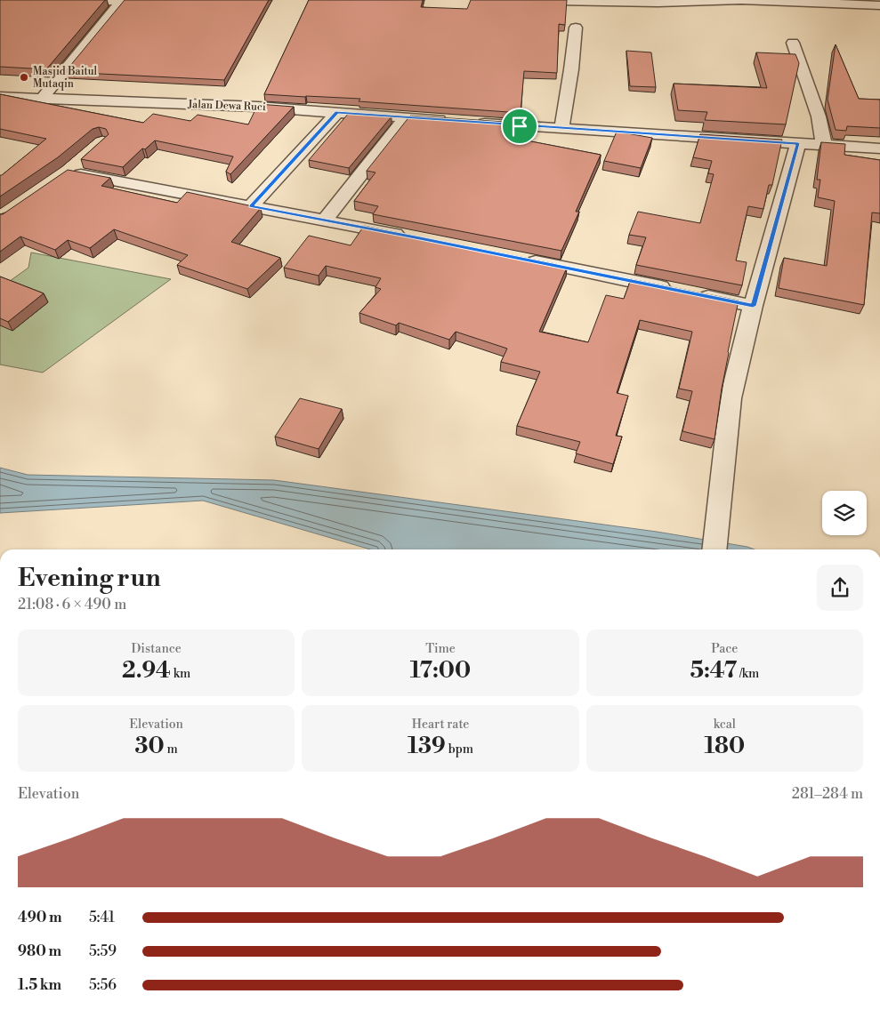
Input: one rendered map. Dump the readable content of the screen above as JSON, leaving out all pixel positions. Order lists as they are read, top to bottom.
{
  "streets": {
    "street": ["Jalan Dewa Ruci"]
  },
  "places": ["Masjid Baitul Mutaqin"],
  "page": {
    "heading": ["Evening run", "21:08 · 6 × 490 m"],
    "stats": [
      ["Distance", "2.94 km"],
      ["Time", "17:00"],
      ["Pace", "5:47 /km"],
      ["Elevation", "30 m"],
      ["Heart rate", "139 bpm"],
      ["kcal", "180"]
    ],
    "chart": ["Elevation", "281–284 m"],
    "list": [
      {
        "name": "490 m",
        "note": "5:41"
      },
      {
        "name": "980 m",
        "note": "5:59"
      },
      {
        "name": "1.5 km",
        "note": "5:56"
      }
    ]
  }
}
